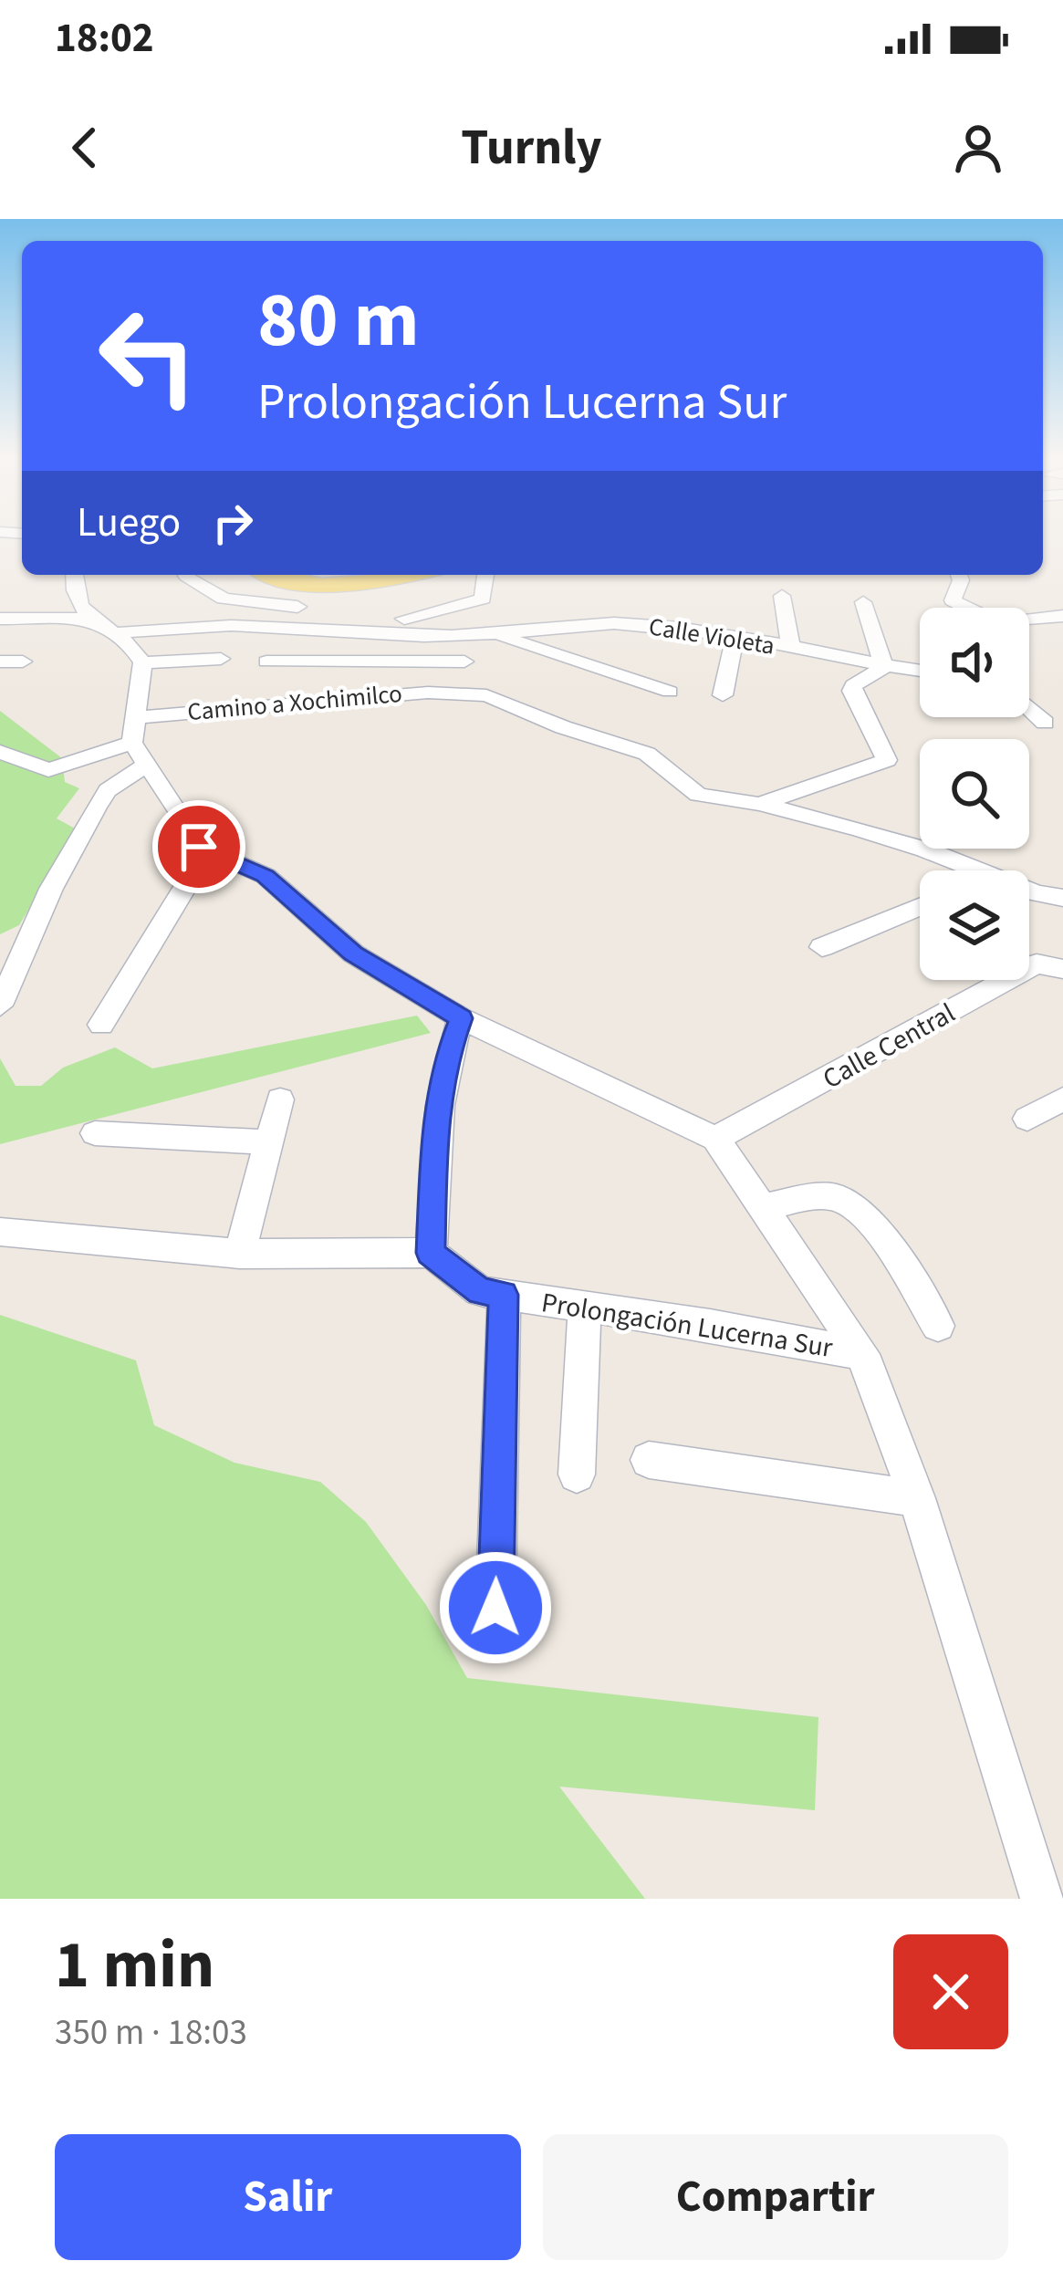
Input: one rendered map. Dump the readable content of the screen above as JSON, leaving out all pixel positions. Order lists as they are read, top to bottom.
{
  "streets": {
    "street": [
      "Calle Violeta",
      "Camino a Xochimilco",
      "Calle Central",
      "Prolongación Lucerna Sur"
    ]
  },
  "crossings": [
    ["Calle Central", "Prolongación Lucerna Sur"]
  ],
  "page": {
    "status": "18:02",
    "header": "Turnly",
    "turn": ["80 m", "Prolongación Lucerna Sur"],
    "then": "Luego",
    "heading": ["1 min", "350 m · 18:03"],
    "buttons": ["Salir", "Compartir"]
  }
}
